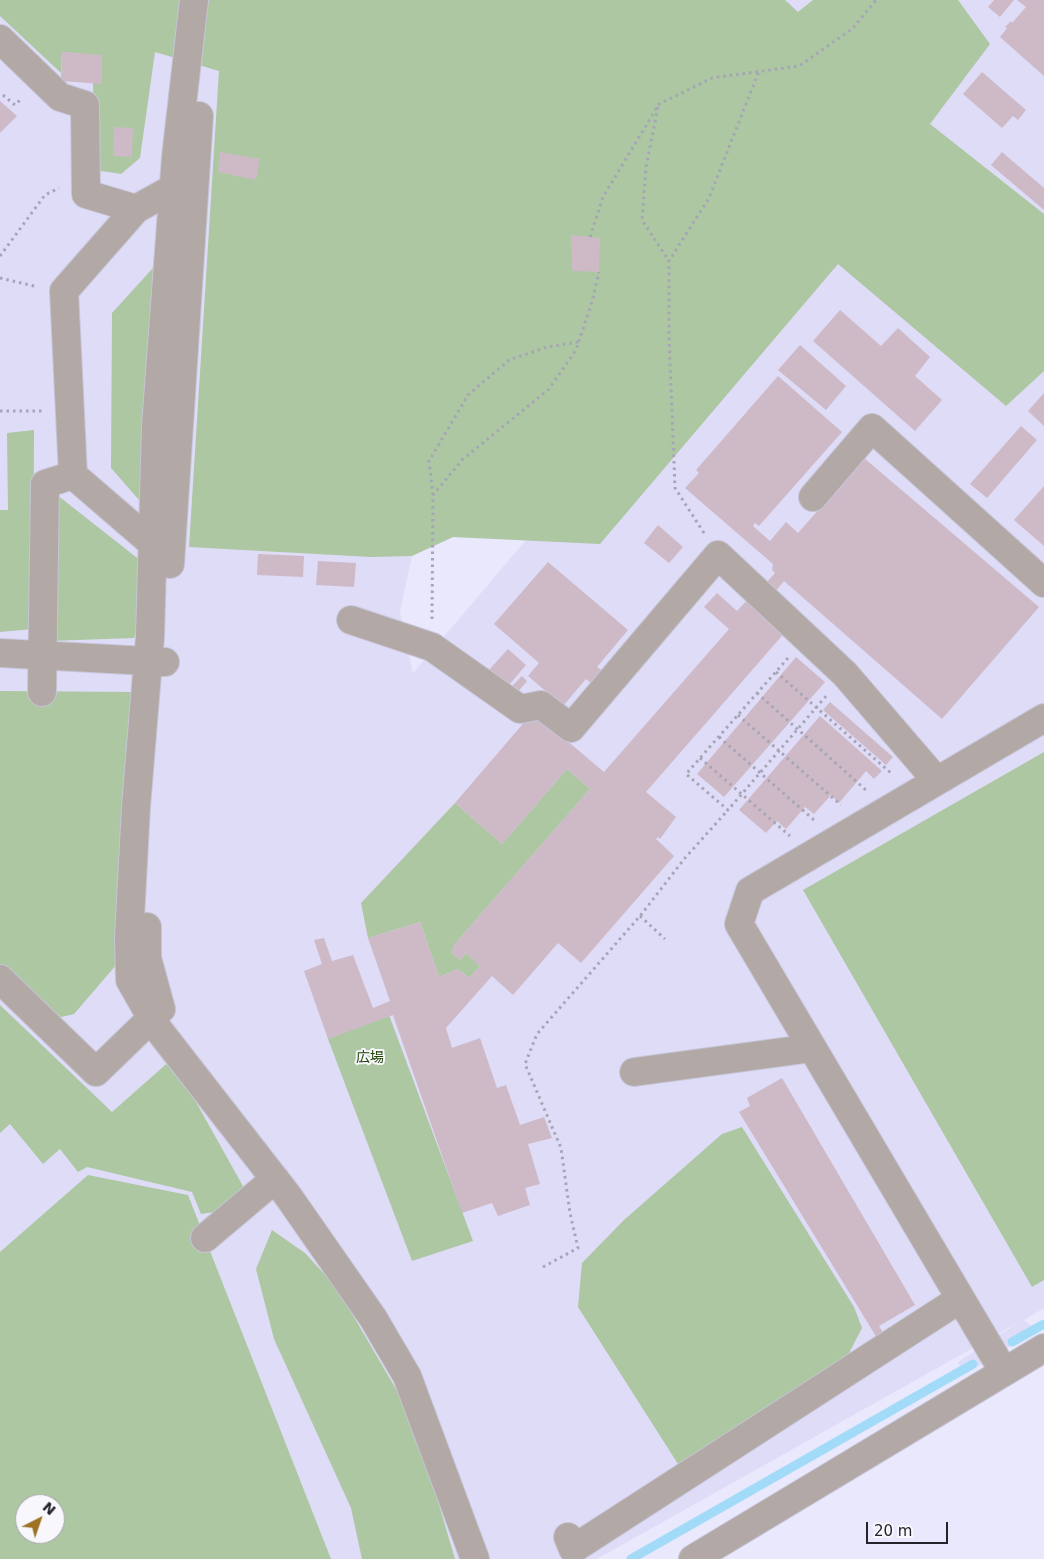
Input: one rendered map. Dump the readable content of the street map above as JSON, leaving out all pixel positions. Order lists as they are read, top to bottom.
{
  "parks": ["広場"],
  "scale_bar": "20 m",
  "north": "top right"
}
